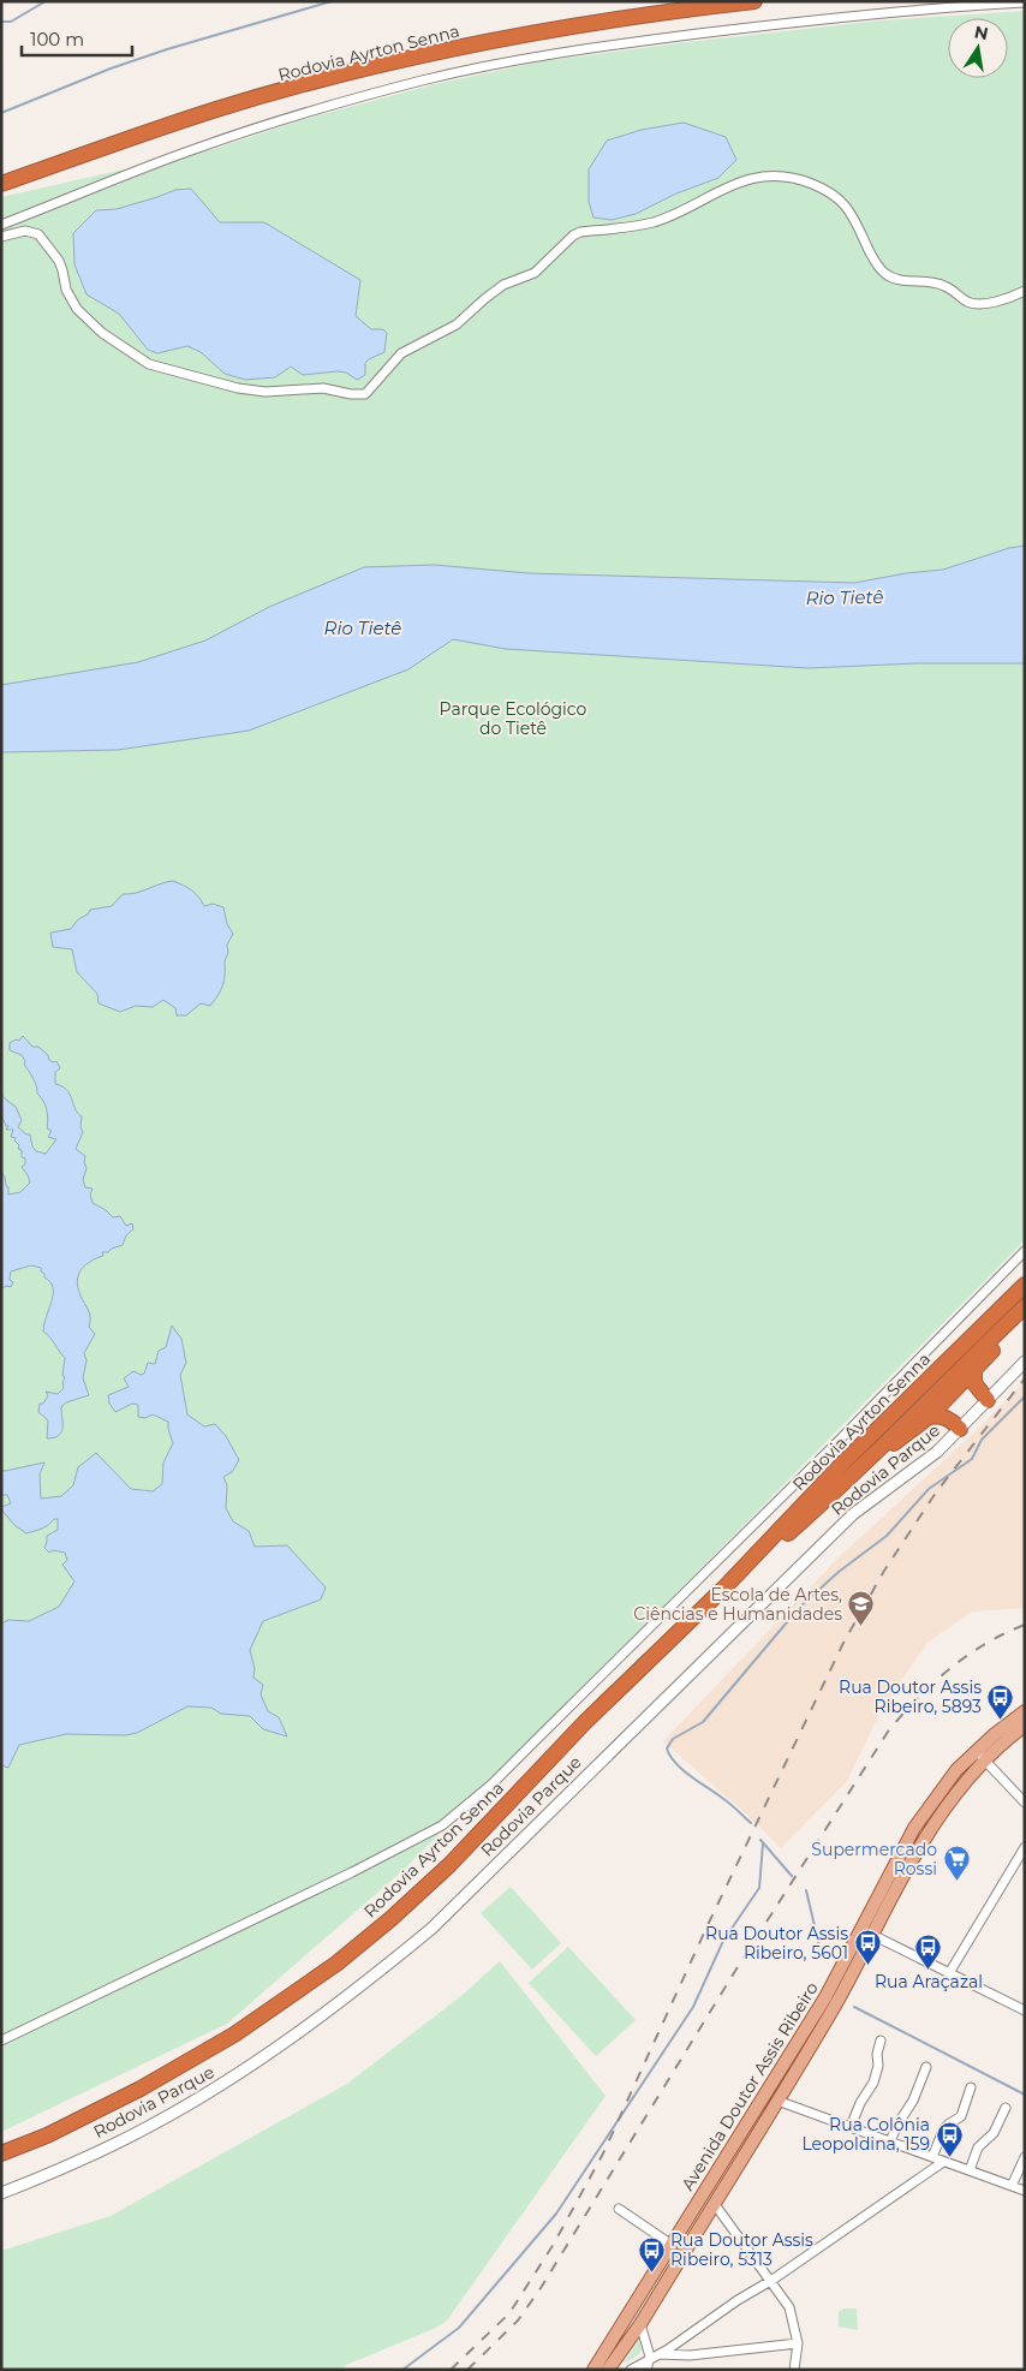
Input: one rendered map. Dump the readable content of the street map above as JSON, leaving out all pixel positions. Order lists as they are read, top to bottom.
{
  "streets": {
    "highway": ["Rodovia Ayrton Senna"],
    "main road": ["Avenida Doutor Assis Ribeiro"],
    "street": ["Rodovia Parque"]
  },
  "water": ["Rio Tietê"],
  "parks": ["Parque Ecológico do Tietê"],
  "places": {
    "school or university": ["Escola de Artes, Ciências e Humanidades"],
    "bus stop": [
      "Rua Doutor Assis Ribeiro, 5893",
      "Rua Doutor Assis Ribeiro, 5601",
      "Rua Araçazal",
      "Rua Colônia Leopoldina, 159",
      "Rua Doutor Assis Ribeiro, 5313"
    ],
    "supermarket": ["Supermercado Rossi"]
  },
  "scale_bar": "100 m",
  "north": "top"
}
